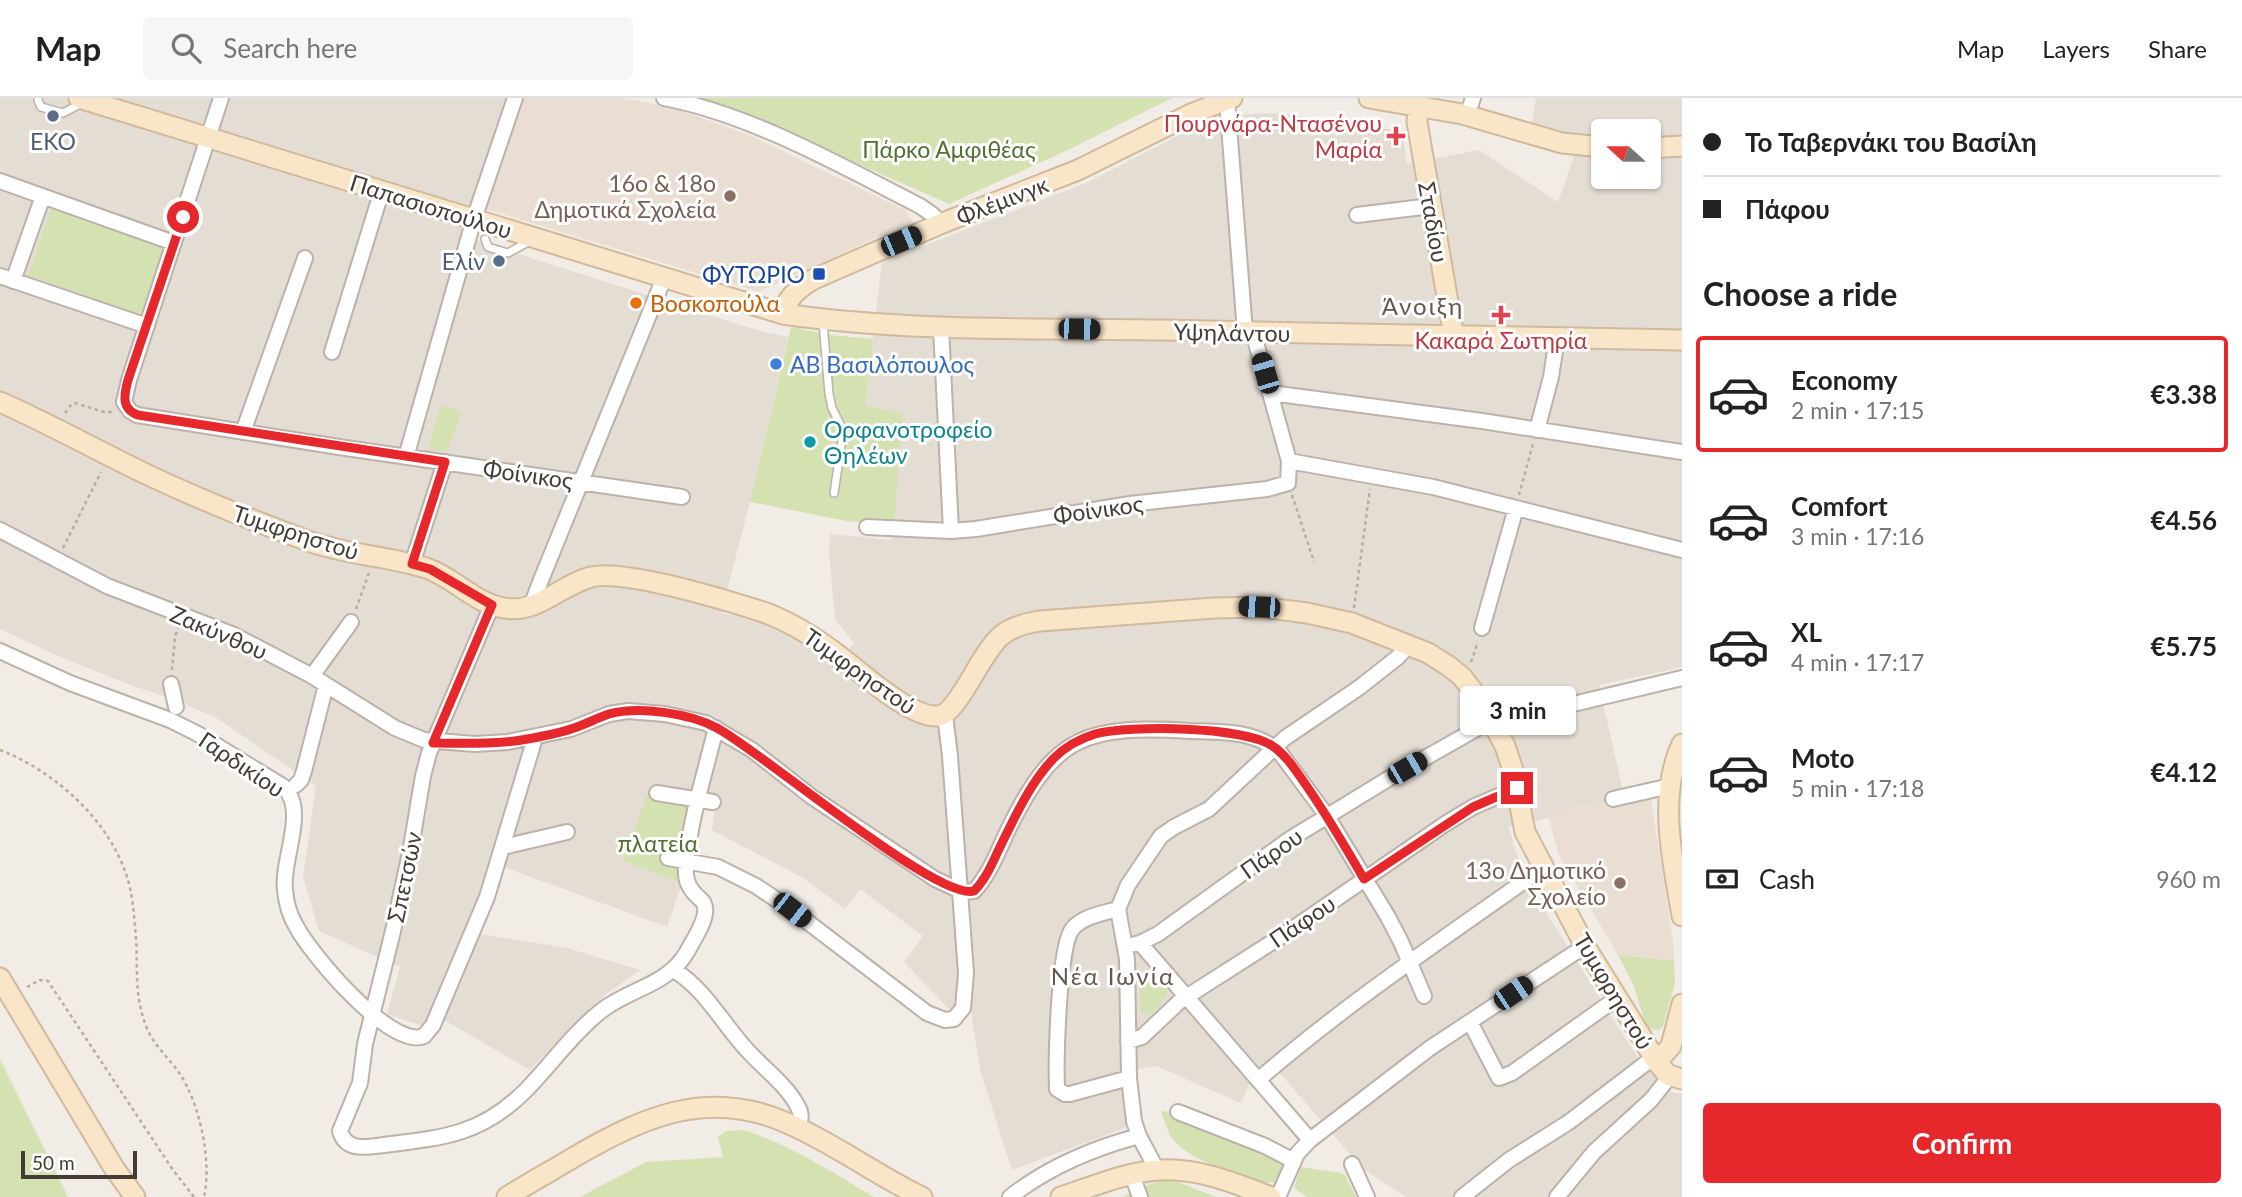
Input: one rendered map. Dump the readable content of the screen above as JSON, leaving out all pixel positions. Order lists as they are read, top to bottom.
{
  "streets": {
    "main road": [
      "Φλέμινγκ",
      "Παπασιοπούλου",
      "Σταδίου",
      "Υψηλάντου",
      "Τυμφρηστού"
    ],
    "street": [
      "Φοίνικος",
      "Ζακύνθου",
      "Γαρδικίου",
      "Πάρου",
      "Σπετσών",
      "Πάφου"
    ]
  },
  "crossings": [
    ["Φλέμινγκ", "Παπασιοπούλου"],
    ["Φλέμινγκ", "Υψηλάντου"],
    ["Παπασιοπούλου", "Υψηλάντου"],
    ["Σταδίου", "Υψηλάντου"],
    ["Τυμφρηστού", "Πάρου"],
    ["Τυμφρηστού", "Σπετσών"],
    ["Τυμφρηστού", "Πάφου"],
    ["Ζακύνθου", "Σπετσών"],
    ["Γαρδικίου", "Σπετσών"]
  ],
  "districts": ["Άνοιξη", "Νέα Ιωνία"],
  "parks": ["Πάρκο Αμφιθέας", "πλατεία"],
  "places": {
    "other": [
      "ΕΚΟ",
      "16ο & 18ο Δημοτικά Σχολεία",
      "Ελίν",
      "Βοσκοπούλα",
      "ΑΒ Βασιλόπουλος",
      "Ορφανοτροφείο Θηλέων",
      "13ο Δημοτικό Σχολείο"
    ],
    "health": ["Πουρνάρα-Ντασένου Μαρία", "Κακαρά Σωτηρία"],
    "transit": ["ΦΥΤΩΡΙΟ"]
  },
  "scale_bar": "50 m",
  "north": "left",
  "page": {
    "header": "Map",
    "search": "Search here",
    "nav": ["Map", "Layers", "Share"],
    "banner": ["Το Ταβερνάκι του Βασίλη", "Πάφου"],
    "heading": "Choose a ride",
    "list": [
      {
        "name": "Economy",
        "note": "2 min · 17:15",
        "value": "€3.38"
      },
      {
        "name": "Comfort",
        "note": "3 min · 17:16",
        "value": "€4.56"
      },
      {
        "name": "XL",
        "note": "4 min · 17:17",
        "value": "€5.75"
      },
      {
        "name": "Moto",
        "note": "5 min · 17:18",
        "value": "€4.12"
      }
    ],
    "bubble": "3 min",
    "pay": ["Cash", "960 m"],
    "buttons": "Confirm",
    "scale": "50 m"
  }
}
